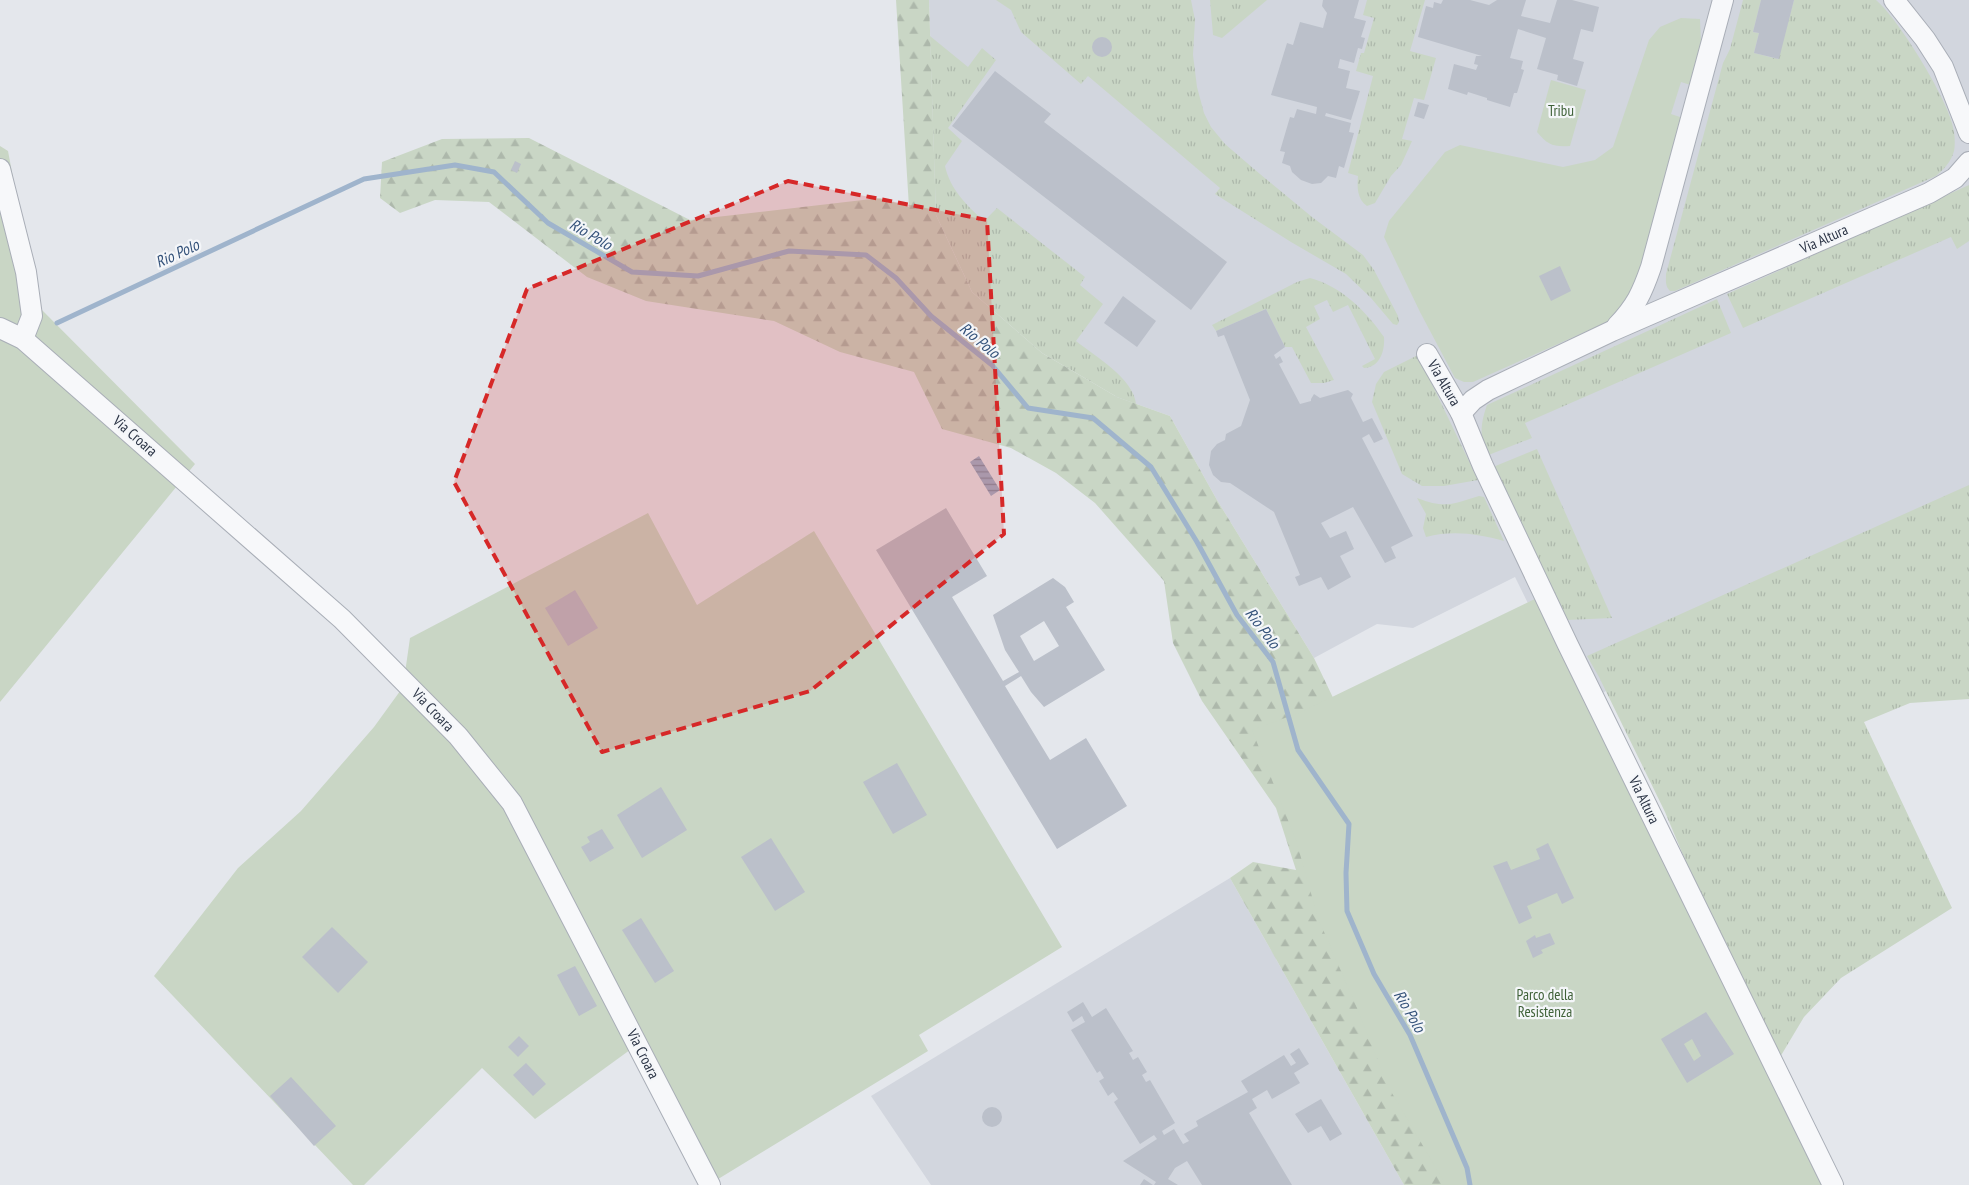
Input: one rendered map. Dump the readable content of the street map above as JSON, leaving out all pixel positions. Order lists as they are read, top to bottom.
{
  "streets": {
    "street": ["Via Altura", "Via Croara"]
  },
  "water": ["Rio Polo"],
  "parks": ["Tribu", "Parco della Resistenza"]
}
